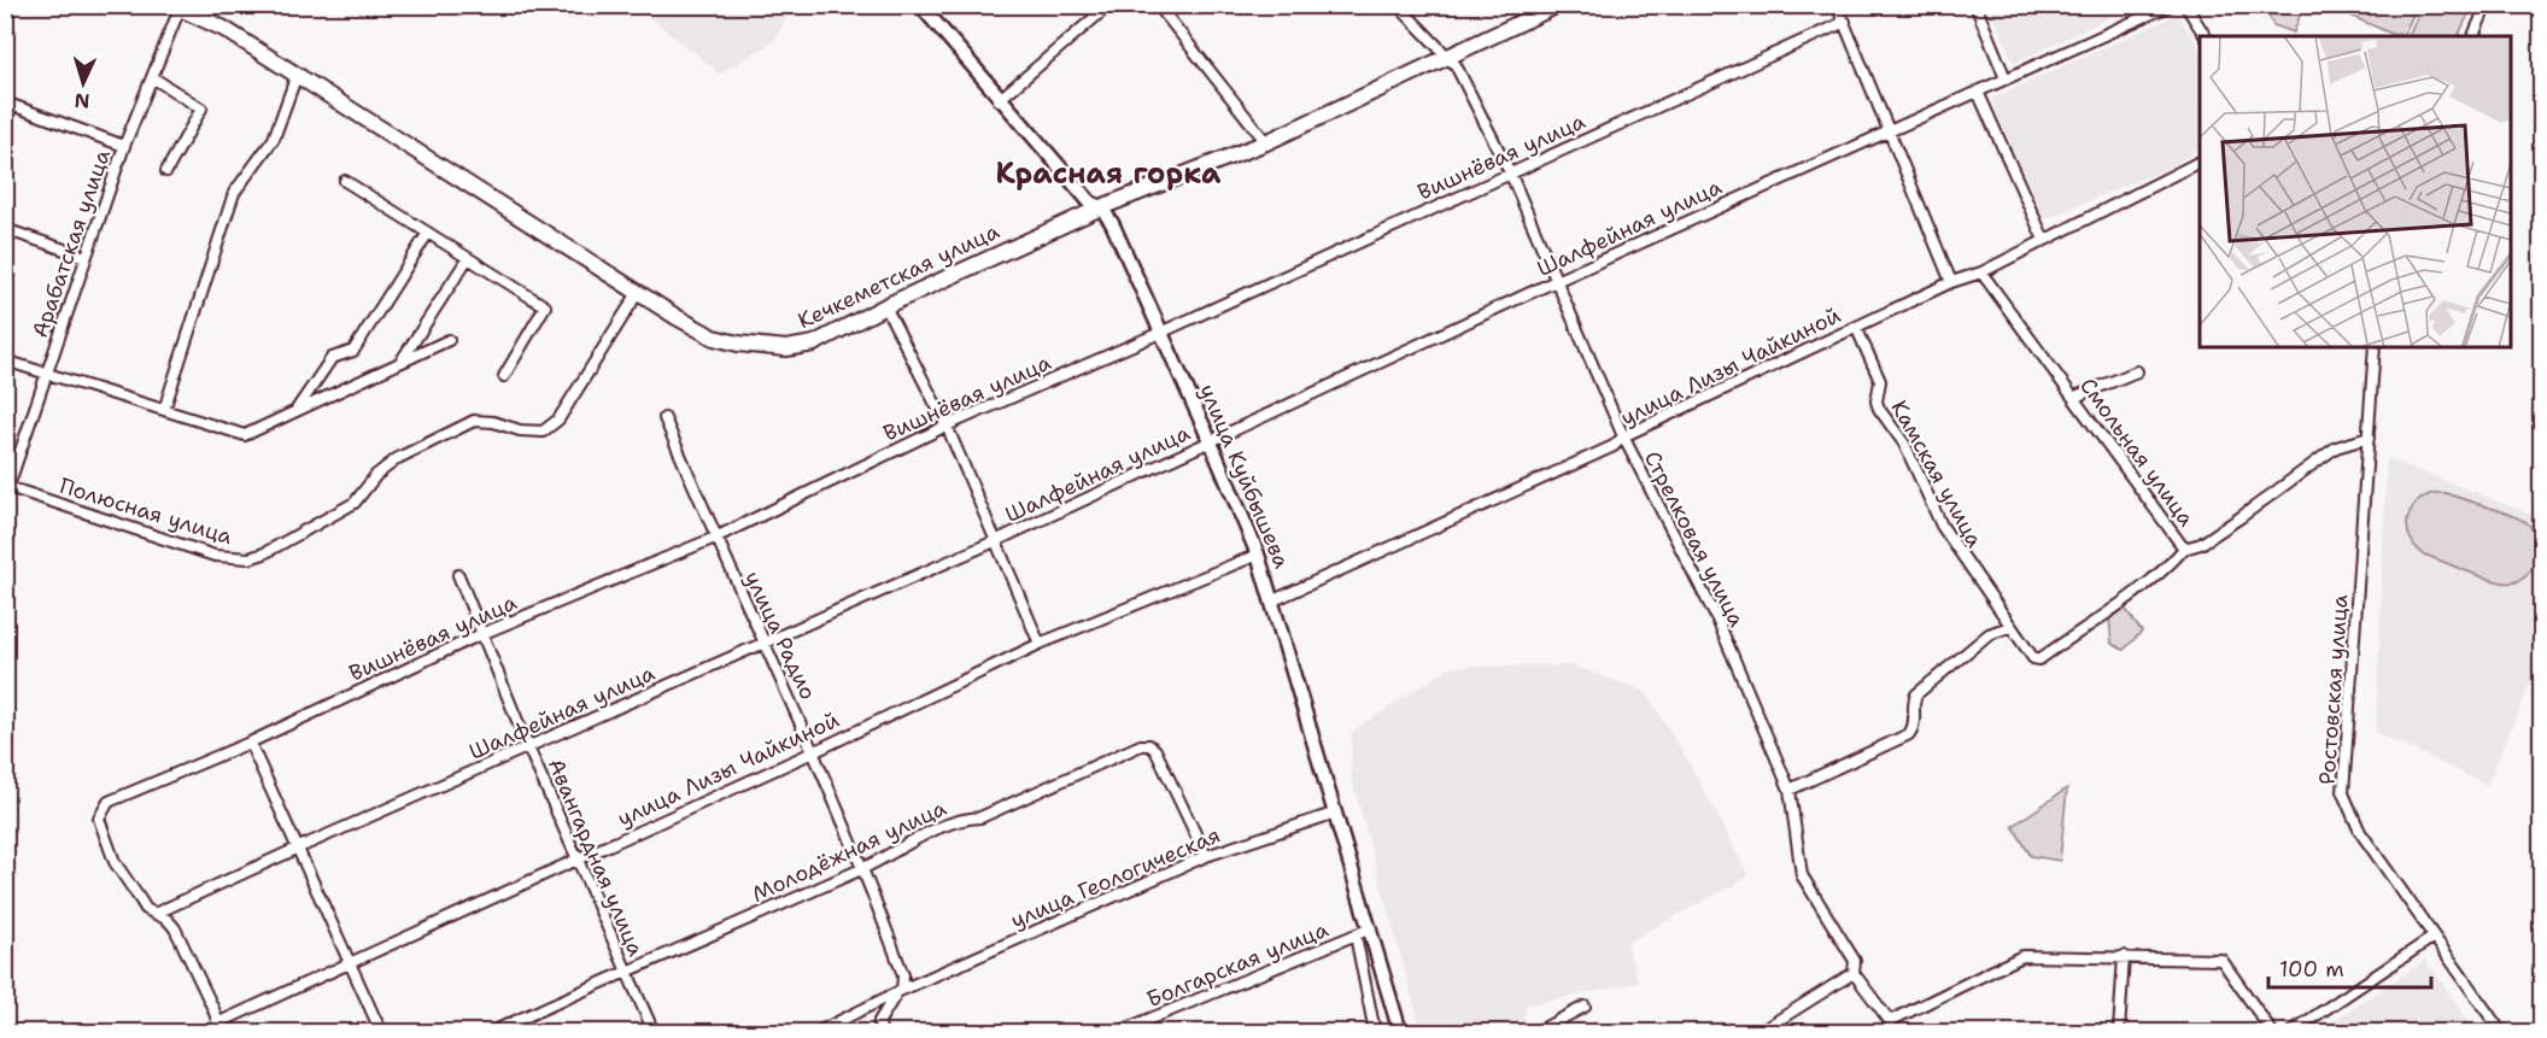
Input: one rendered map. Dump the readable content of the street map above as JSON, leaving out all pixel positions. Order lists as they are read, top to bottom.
{
  "streets": {
    "main road": ["Кечкеметская улица", "улица Куйбышева"],
    "street": [
      "Вишнёвая улица",
      "Шалфейная улица",
      "Арабатская улица",
      "улица Лизы Чайкиной",
      "Смольная улица",
      "Камская улица",
      "Полюсная улица",
      "Стрелковая улица",
      "улица Радио",
      "Ростовская улица",
      "Молодёжная улица",
      "Авангардная улица",
      "улица Геологическая",
      "Болгарская улица"
    ]
  },
  "crossings": [
    ["Вишнёвая улица", "Шалфейная улица"],
    ["Вишнёвая улица", "улица Куйбышева"],
    ["Вишнёвая улица", "Стрелковая улица"],
    ["Вишнёвая улица", "улица Радио"],
    ["Вишнёвая улица", "Авангардная улица"],
    ["Шалфейная улица", "улица Куйбышева"],
    ["Шалфейная улица", "Стрелковая улица"],
    ["Шалфейная улица", "улица Радио"],
    ["Шалфейная улица", "Авангардная улица"],
    ["Арабатская улица", "Кечкеметская улица"],
    ["Арабатская улица", "Полюсная улица"],
    ["Кечкеметская улица", "улица Куйбышева"],
    ["Кечкеметская улица", "Полюсная улица"],
    ["Кечкеметская улица", "Стрелковая улица"],
    ["улица Лизы Чайкиной", "Смольная улица"],
    ["улица Лизы Чайкиной", "Камская улица"],
    ["улица Лизы Чайкиной", "улица Куйбышева"],
    ["улица Лизы Чайкиной", "Стрелковая улица"],
    ["улица Лизы Чайкиной", "улица Радио"],
    ["улица Лизы Чайкиной", "Авангардная улица"],
    ["Смольная улица", "Камская улица"],
    ["Смольная улица", "Ростовская улица"],
    ["улица Куйбышева", "улица Геологическая"],
    ["улица Куйбышева", "Болгарская улица"],
    ["улица Радио", "Молодёжная улица"],
    ["улица Радио", "улица Геологическая"],
    ["Молодёжная улица", "Авангардная улица"],
    ["Молодёжная улица", "улица Геологическая"]
  ],
  "districts": ["Красная горка"],
  "scale_bar": "100 m",
  "north": "bottom"
}
